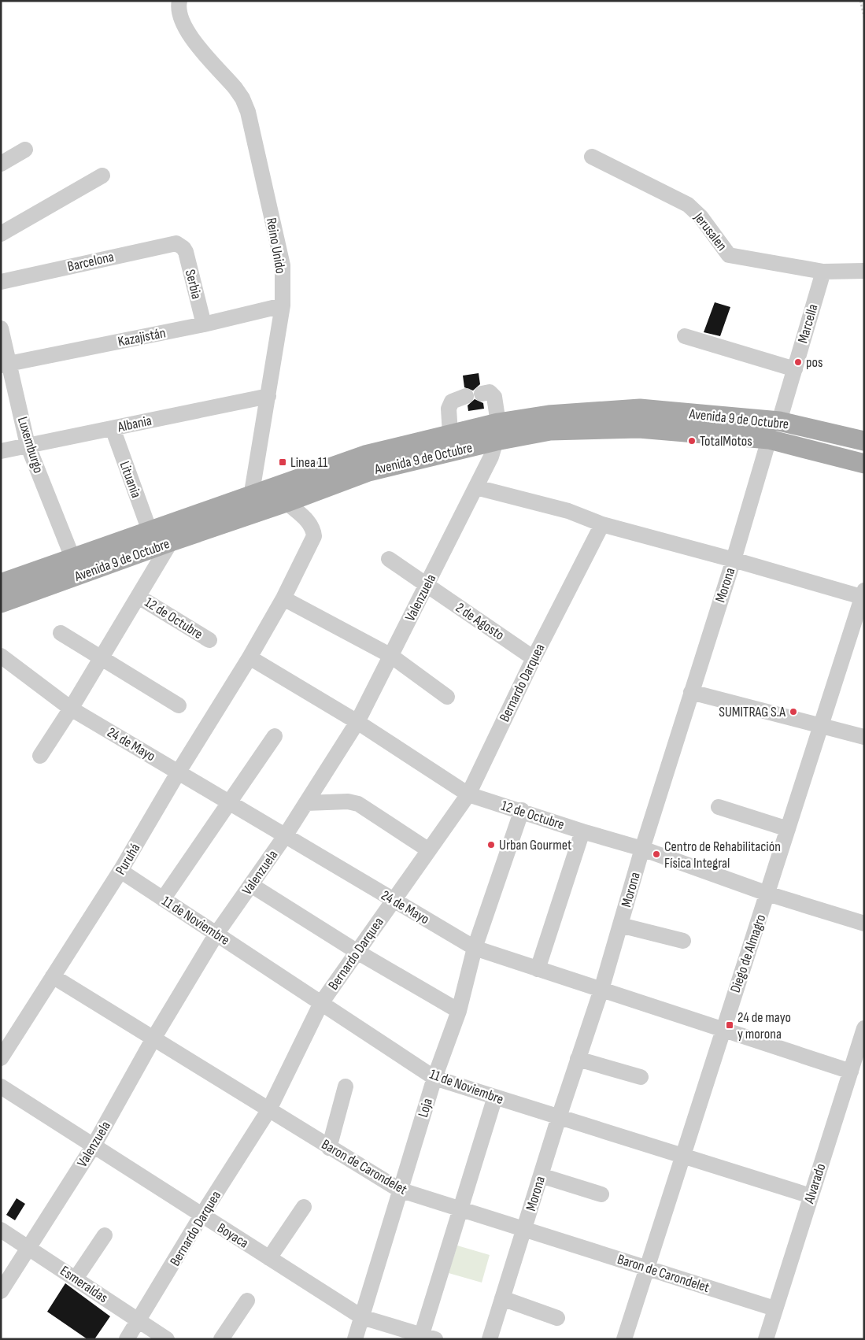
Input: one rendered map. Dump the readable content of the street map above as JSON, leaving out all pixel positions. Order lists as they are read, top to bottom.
{
  "streets": {
    "main road": ["Avenida 9 de Octubre"],
    "street": [
      "Jerusalen",
      "Reino Unido",
      "Barcelona",
      "Serbia",
      "Marcella",
      "Kazajistán",
      "Albania",
      "Luxemburgo",
      "Lituania",
      "Morona",
      "Valenzuela",
      "12 de Octubre",
      "2 de Agosto",
      "Bernardo Darquea",
      "24 de Mayo",
      "Puruhá",
      "11 de Noviembre",
      "Diego de Almagro",
      "Loja",
      "Baron de Carondelet",
      "Alvarado",
      "Boyaca",
      "Esmeraldas"
    ]
  },
  "crossings": [
    ["Jerusalen", "Marcella"],
    ["Reino Unido", "Kazajistán"],
    ["Reino Unido", "Avenida 9 de Octubre"],
    ["Reino Unido", "Albania"],
    ["Barcelona", "Serbia"],
    ["Serbia", "Kazajistán"],
    ["Marcella", "Avenida 9 de Octubre"],
    ["Kazajistán", "Luxemburgo"],
    ["Avenida 9 de Octubre", "Luxemburgo"],
    ["Avenida 9 de Octubre", "Lituania"],
    ["Avenida 9 de Octubre", "Morona"],
    ["Avenida 9 de Octubre", "Valenzuela"],
    ["Avenida 9 de Octubre", "Puruhá"],
    ["Albania", "Luxemburgo"],
    ["Albania", "Lituania"],
    ["Morona", "12 de Octubre"],
    ["Morona", "24 de Mayo"],
    ["Morona", "11 de Noviembre"],
    ["Morona", "Baron de Carondelet"],
    ["Valenzuela", "12 de Octubre"],
    ["Valenzuela", "2 de Agosto"],
    ["Valenzuela", "24 de Mayo"],
    ["Valenzuela", "11 de Noviembre"],
    ["Valenzuela", "Baron de Carondelet"],
    ["Valenzuela", "Boyaca"],
    ["Valenzuela", "Esmeraldas"],
    ["12 de Octubre", "Bernardo Darquea"],
    ["12 de Octubre", "Puruhá"],
    ["12 de Octubre", "Diego de Almagro"],
    ["12 de Octubre", "Loja"],
    ["2 de Agosto", "Bernardo Darquea"],
    ["Bernardo Darquea", "24 de Mayo"],
    ["Bernardo Darquea", "11 de Noviembre"],
    ["Bernardo Darquea", "Baron de Carondelet"],
    ["Bernardo Darquea", "Boyaca"],
    ["Bernardo Darquea", "Esmeraldas"],
    ["24 de Mayo", "Puruhá"],
    ["24 de Mayo", "Diego de Almagro"],
    ["24 de Mayo", "Loja"],
    ["24 de Mayo", "Alvarado"],
    ["Puruhá", "11 de Noviembre"],
    ["Puruhá", "Baron de Carondelet"],
    ["11 de Noviembre", "Diego de Almagro"],
    ["11 de Noviembre", "Loja"],
    ["11 de Noviembre", "Alvarado"],
    ["Diego de Almagro", "Baron de Carondelet"],
    ["Loja", "Baron de Carondelet"],
    ["Loja", "Boyaca"],
    ["Baron de Carondelet", "Alvarado"]
  ],
  "places": {
    "other": [
      "pos",
      "TotalMotos",
      "SUMITRAG S.A",
      "Urban Gourmet",
      "Centro de Rehabilitación Física Integral"
    ],
    "transit": ["Linea 11", "24 de mayo y morona"]
  }
}
